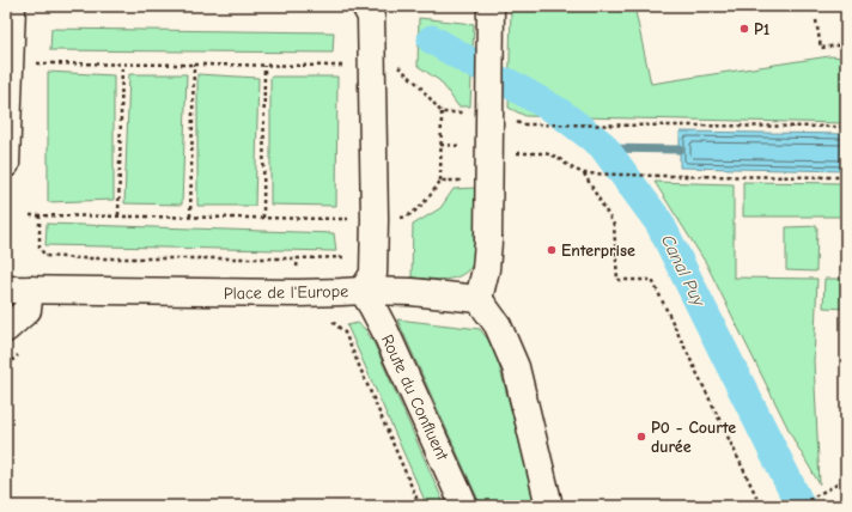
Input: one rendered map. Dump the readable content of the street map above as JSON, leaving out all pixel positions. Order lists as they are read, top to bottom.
{
  "streets": {
    "street": ["Place de l'Europe", "Route du Confluent"]
  },
  "crossings": [
    ["Place de l'Europe", "Route du Confluent"]
  ],
  "water": ["Canal Puy"],
  "places": ["P1", "Enterprise", "P0 - Courte durée"]
}
